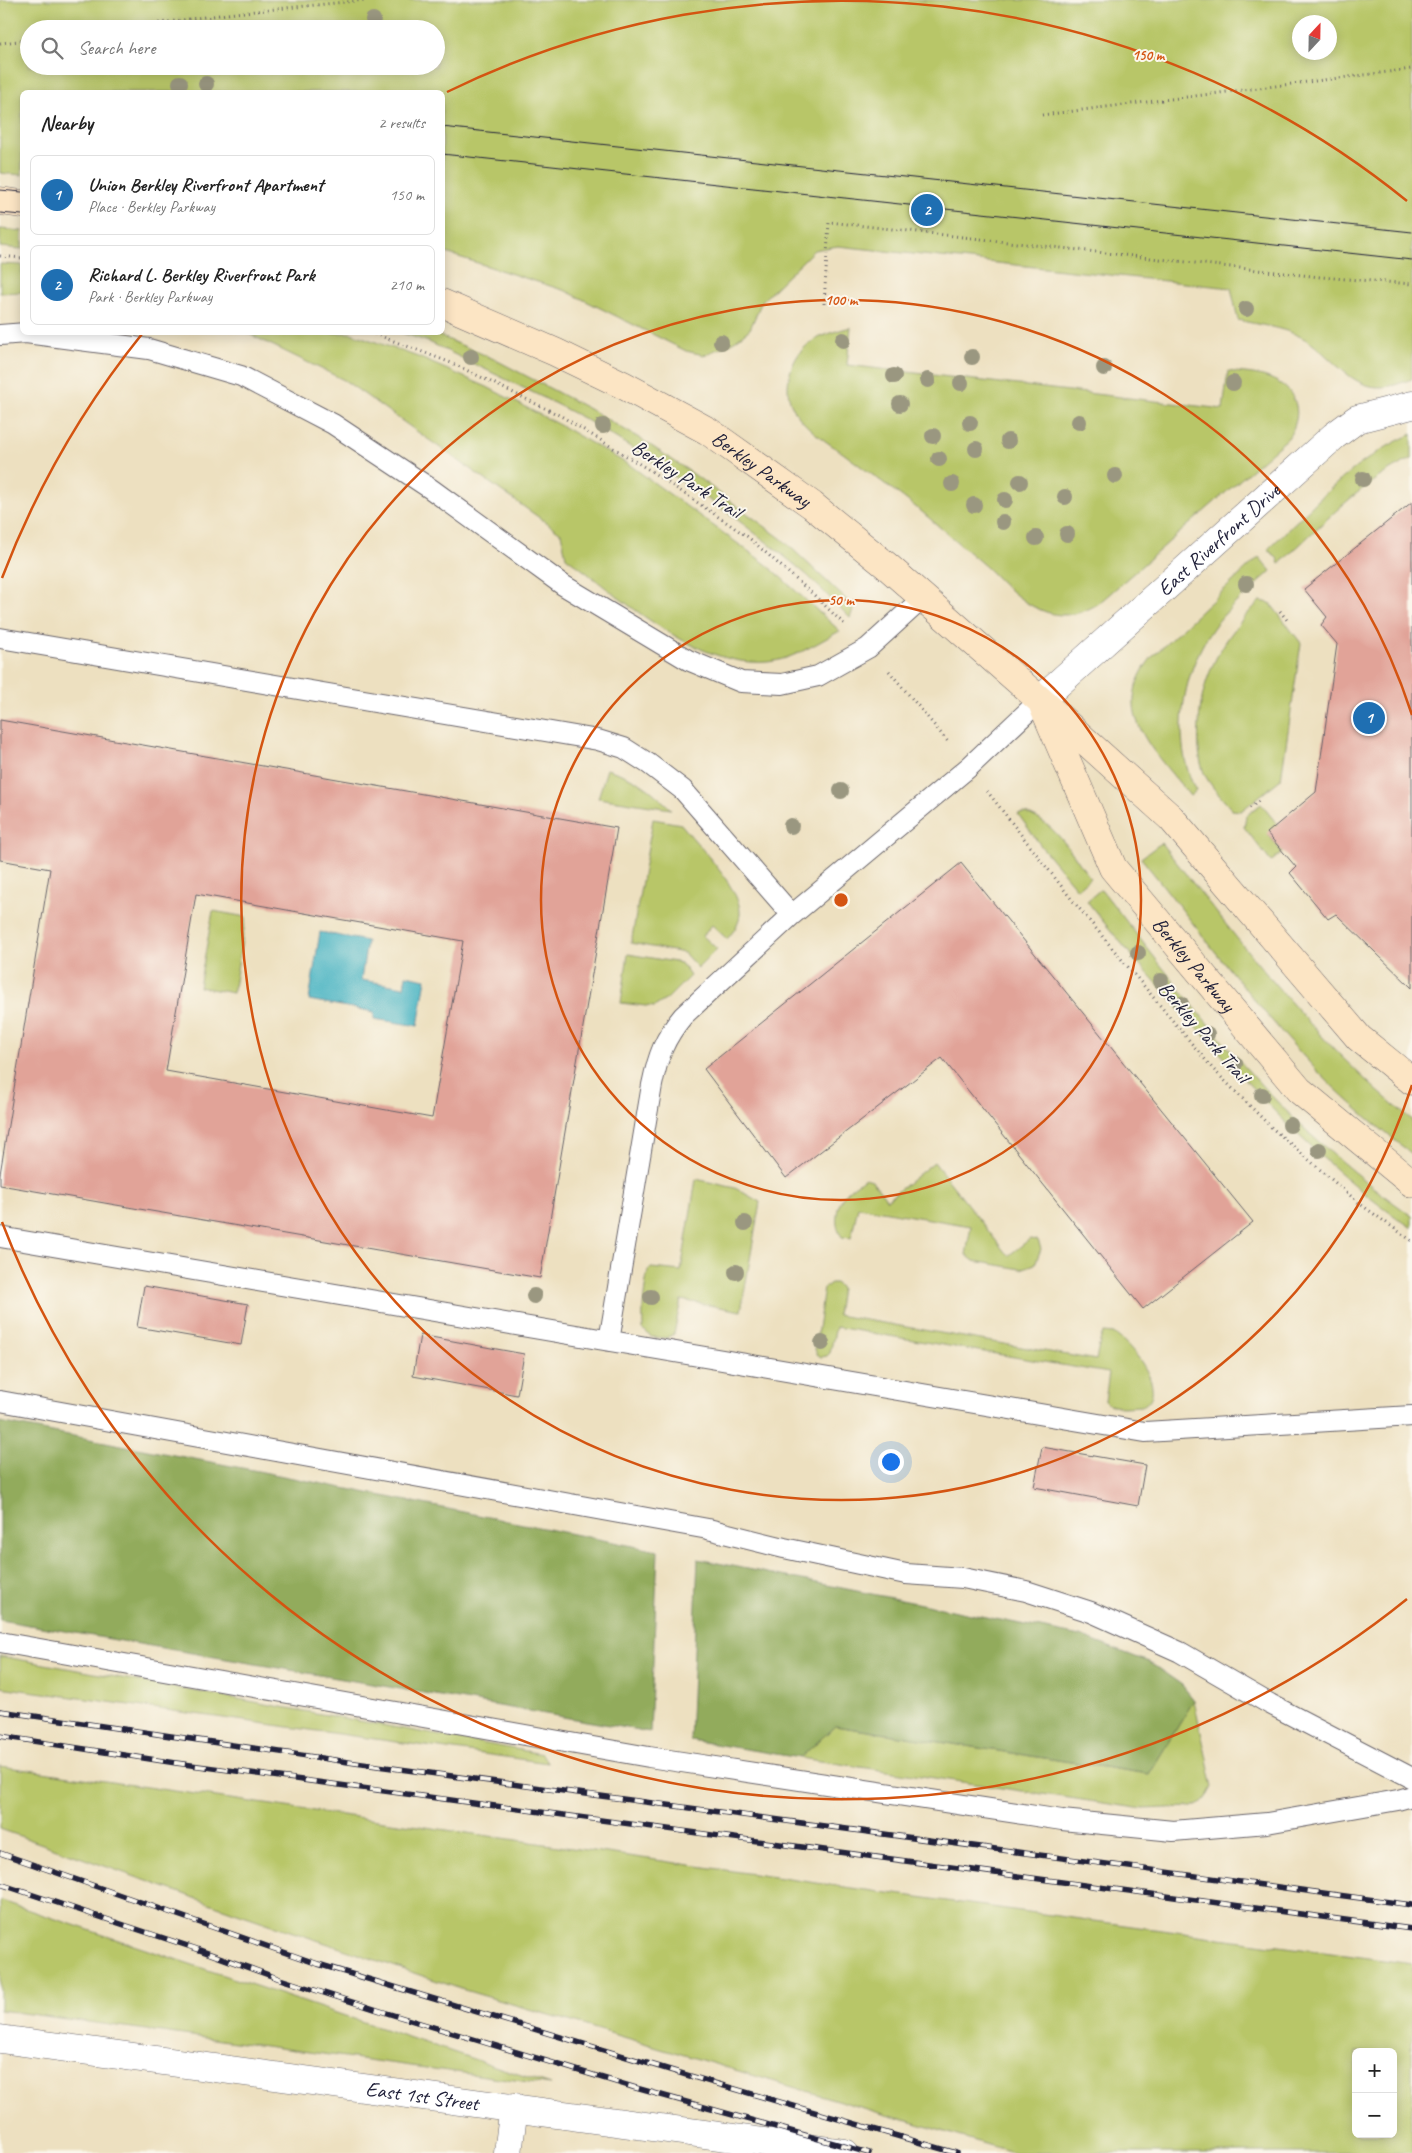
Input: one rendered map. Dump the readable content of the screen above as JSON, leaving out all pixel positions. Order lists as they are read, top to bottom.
{
  "streets": {
    "main road": ["Berkley Parkway"],
    "street": ["East Riverfront Drive", "East 1st Street"],
    "path": ["Berkley Park Trail"]
  },
  "crossings": [
    ["Berkley Parkway", "East Riverfront Drive"]
  ],
  "north": "top",
  "page": {
    "search": "Search here",
    "heading": ["Nearby", "2 results"],
    "list": [
      {
        "mark": "1",
        "name": "Union Berkley Riverfront Apartment",
        "note": "Place · Berkley Parkway",
        "value": "150 m"
      },
      {
        "mark": "2",
        "name": "Richard L. Berkley Riverfront Park",
        "note": "Park · Berkley Parkway",
        "value": "210 m"
      }
    ],
    "pins": ["2", "1"],
    "map_buttons": ["+", "−"]
  },
  "rings": ["150 m", "100 m", "50 m"]
}
